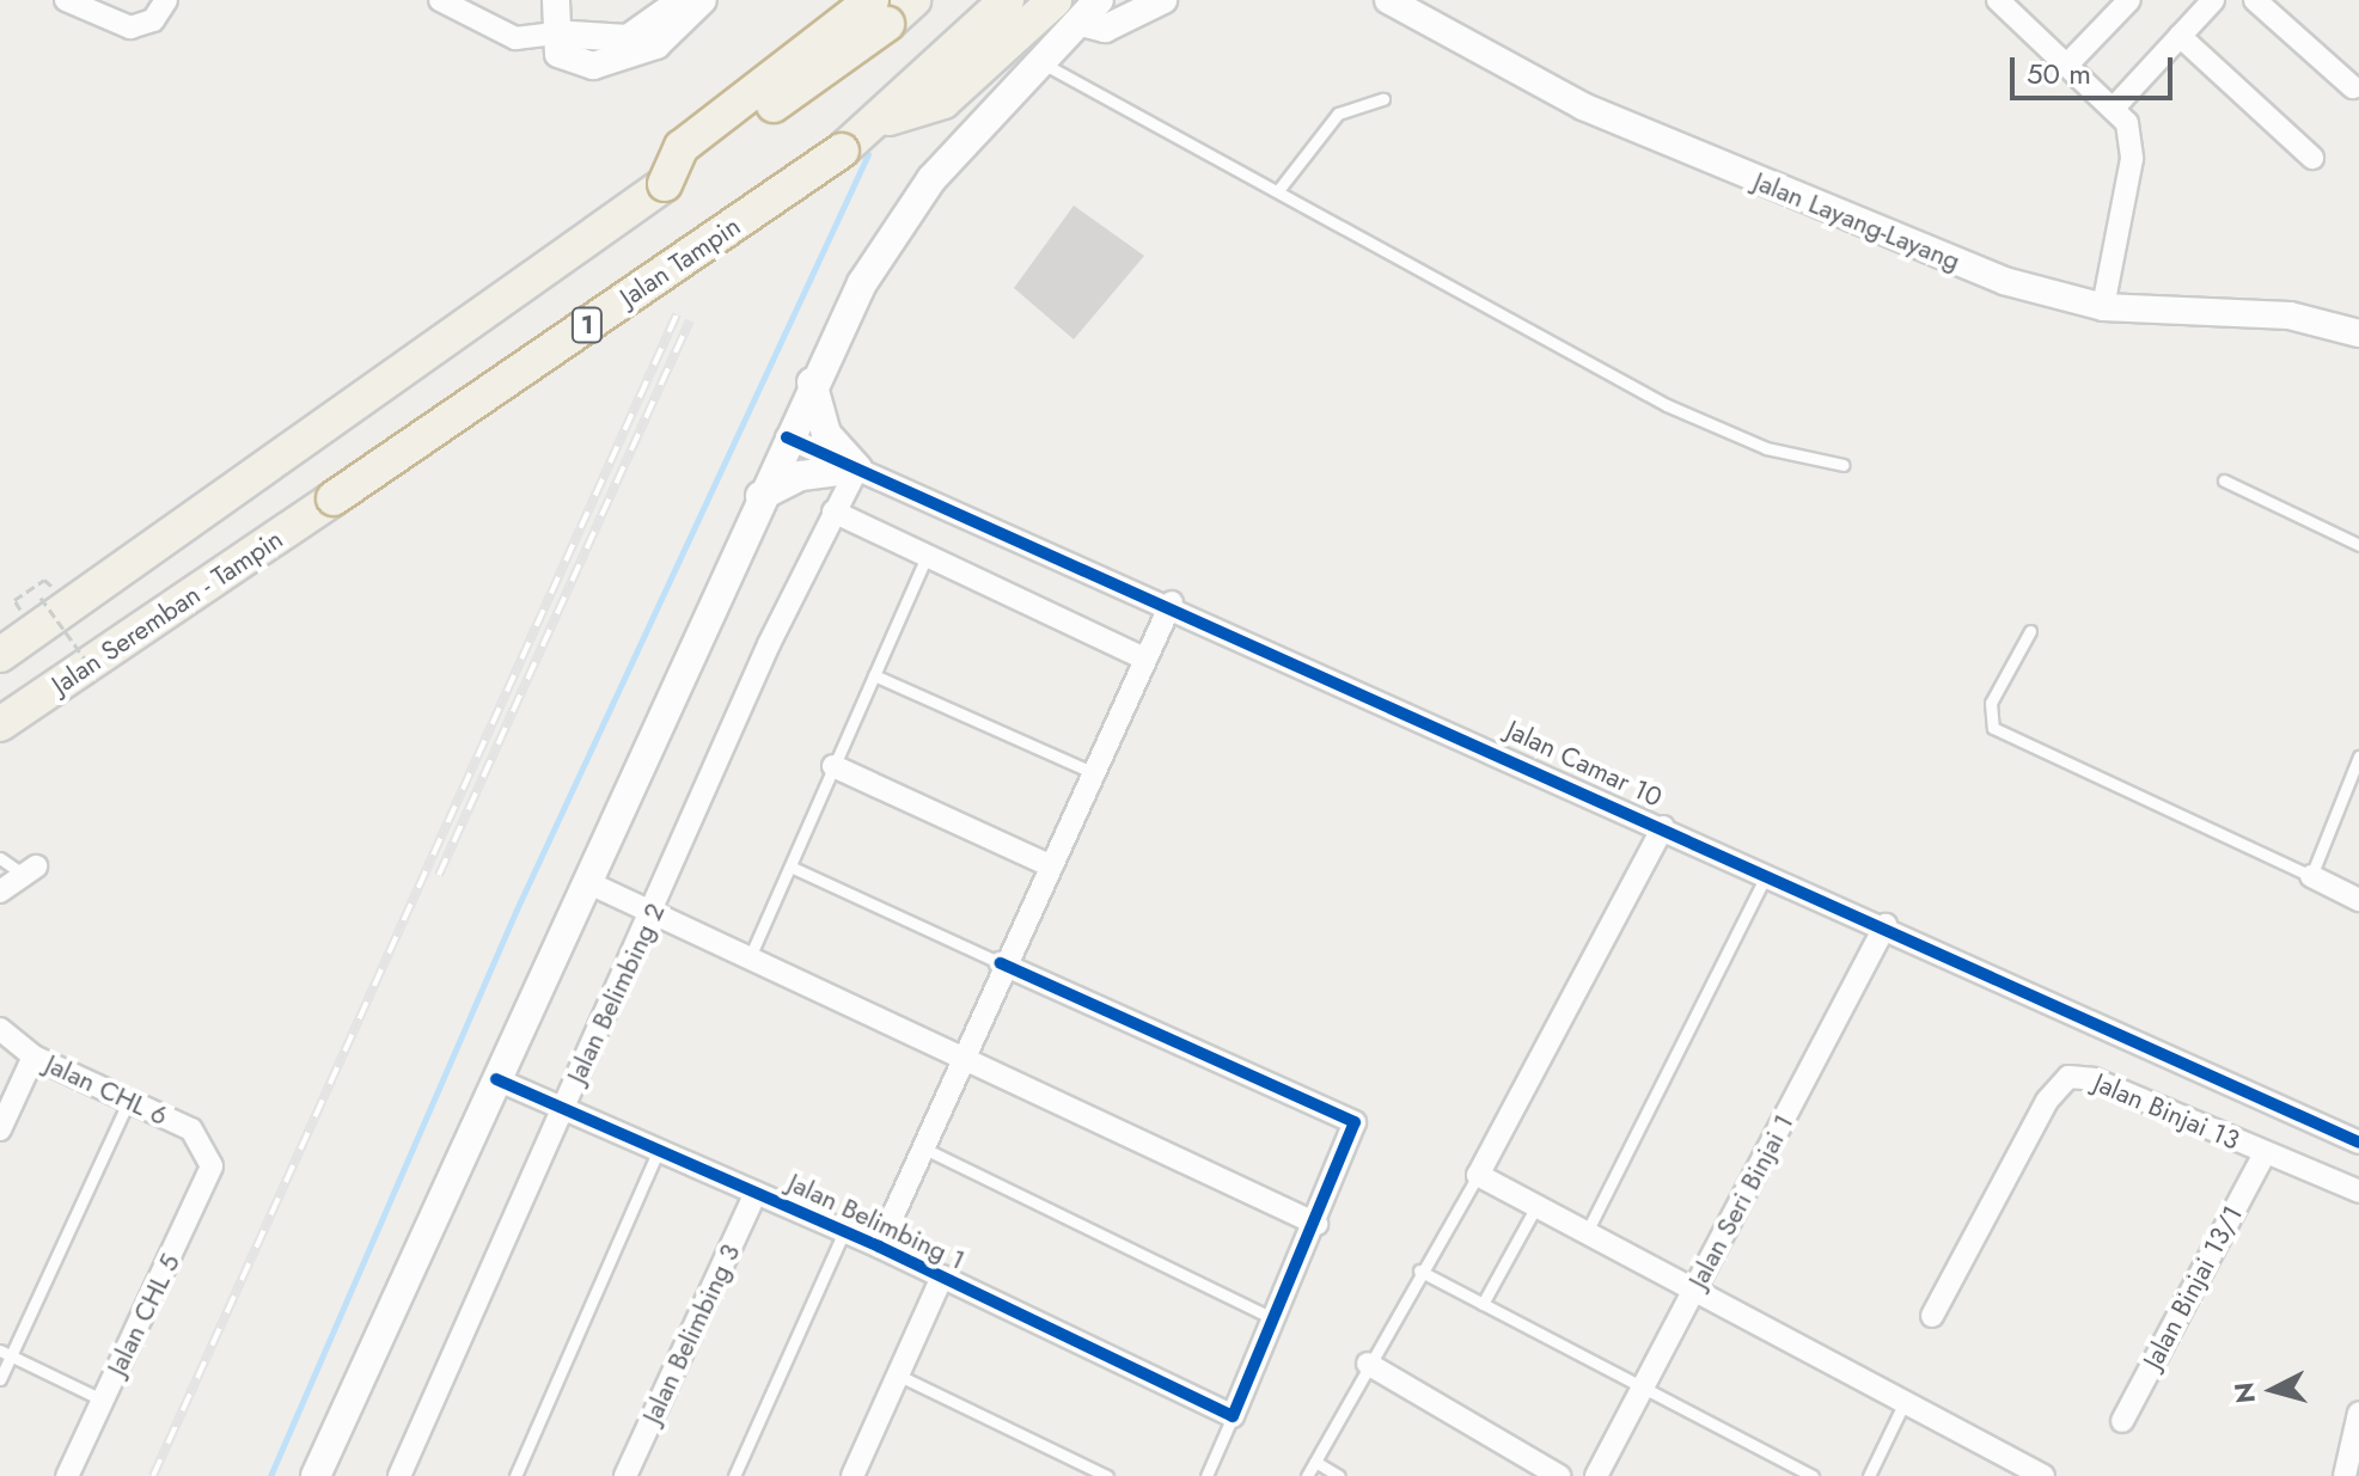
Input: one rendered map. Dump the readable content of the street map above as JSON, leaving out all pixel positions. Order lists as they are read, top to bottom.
{
  "streets": {
    "highway": ["Jalan Tampin", "1", "Jalan Seremban - Tampin"],
    "street": [
      "Jalan Layang-Layang",
      "Jalan Camar 10",
      "Jalan Belimbing 2",
      "Jalan CHL 6",
      "Jalan Binjai 13",
      "Jalan Seri Binjai 1",
      "Jalan Belimbing 1",
      "Jalan Binjai 13/1",
      "Jalan CHL 5",
      "Jalan Belimbing 3"
    ]
  },
  "crossings": [
    ["Jalan Tampin", "Jalan Seremban - Tampin"],
    ["Jalan Camar 10", "Jalan Belimbing 2"],
    ["Jalan Camar 10", "Jalan Seri Binjai 1"],
    ["Jalan Belimbing 2", "Jalan Belimbing 1"],
    ["Jalan CHL 6", "Jalan CHL 5"],
    ["Jalan Binjai 13", "Jalan Binjai 13/1"],
    ["Jalan Belimbing 1", "Jalan Belimbing 3"]
  ],
  "scale_bar": "50 m",
  "north": "left"
}
